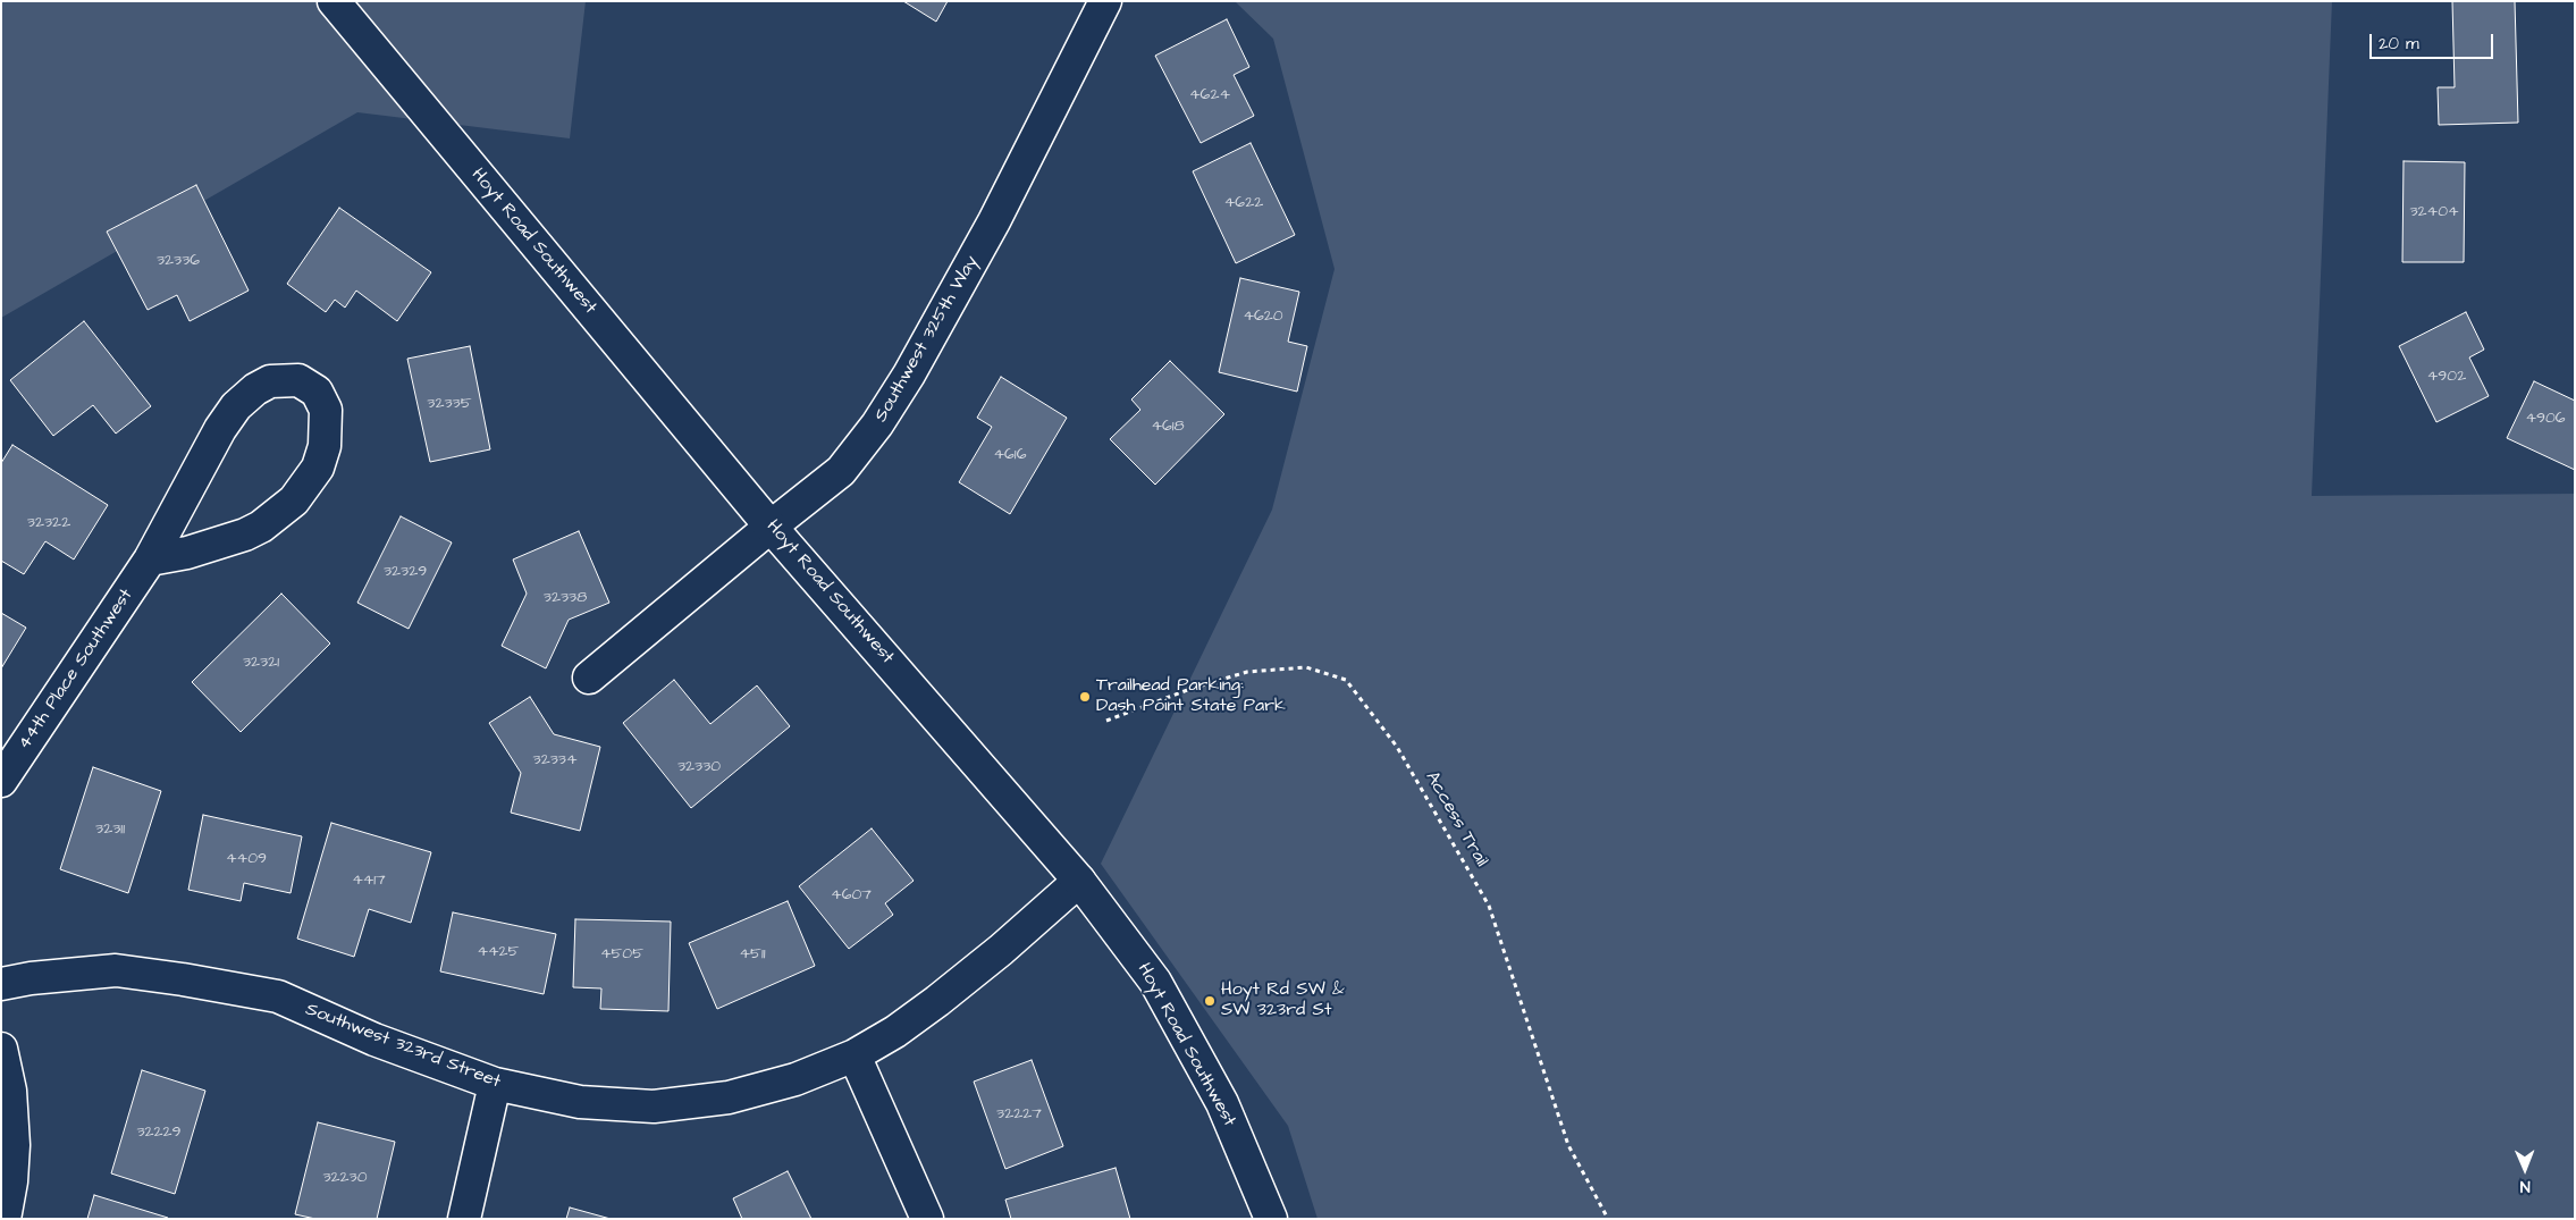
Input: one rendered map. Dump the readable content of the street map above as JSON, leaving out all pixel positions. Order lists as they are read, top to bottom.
{
  "streets": {
    "street": [
      "Hoyt Road Southwest",
      "Southwest 325th Way",
      "44th Place Southwest",
      "Southwest 323rd Street"
    ],
    "path": ["Access Trail"]
  },
  "crossings": [
    ["Hoyt Road Southwest", "Southwest 325th Way"],
    ["Hoyt Road Southwest", "Southwest 323rd Street"]
  ],
  "places": ["Trailhead Parking: Dash Point State Park", "Hoyt Rd SW & SW 323rd St"],
  "house_numbers": [
    "4624",
    "4622",
    "32404",
    "32336",
    "4620",
    "4902",
    "32335",
    "4906",
    "4618",
    "4616",
    "32322",
    "32329",
    "32338",
    "32321",
    "32334",
    "32330",
    "32311",
    "4409",
    "4417",
    "4607",
    "4425",
    "4505",
    "4511",
    "32227",
    "32229",
    "32230"
  ],
  "scale_bar": "20 m",
  "north": "bottom"
}
